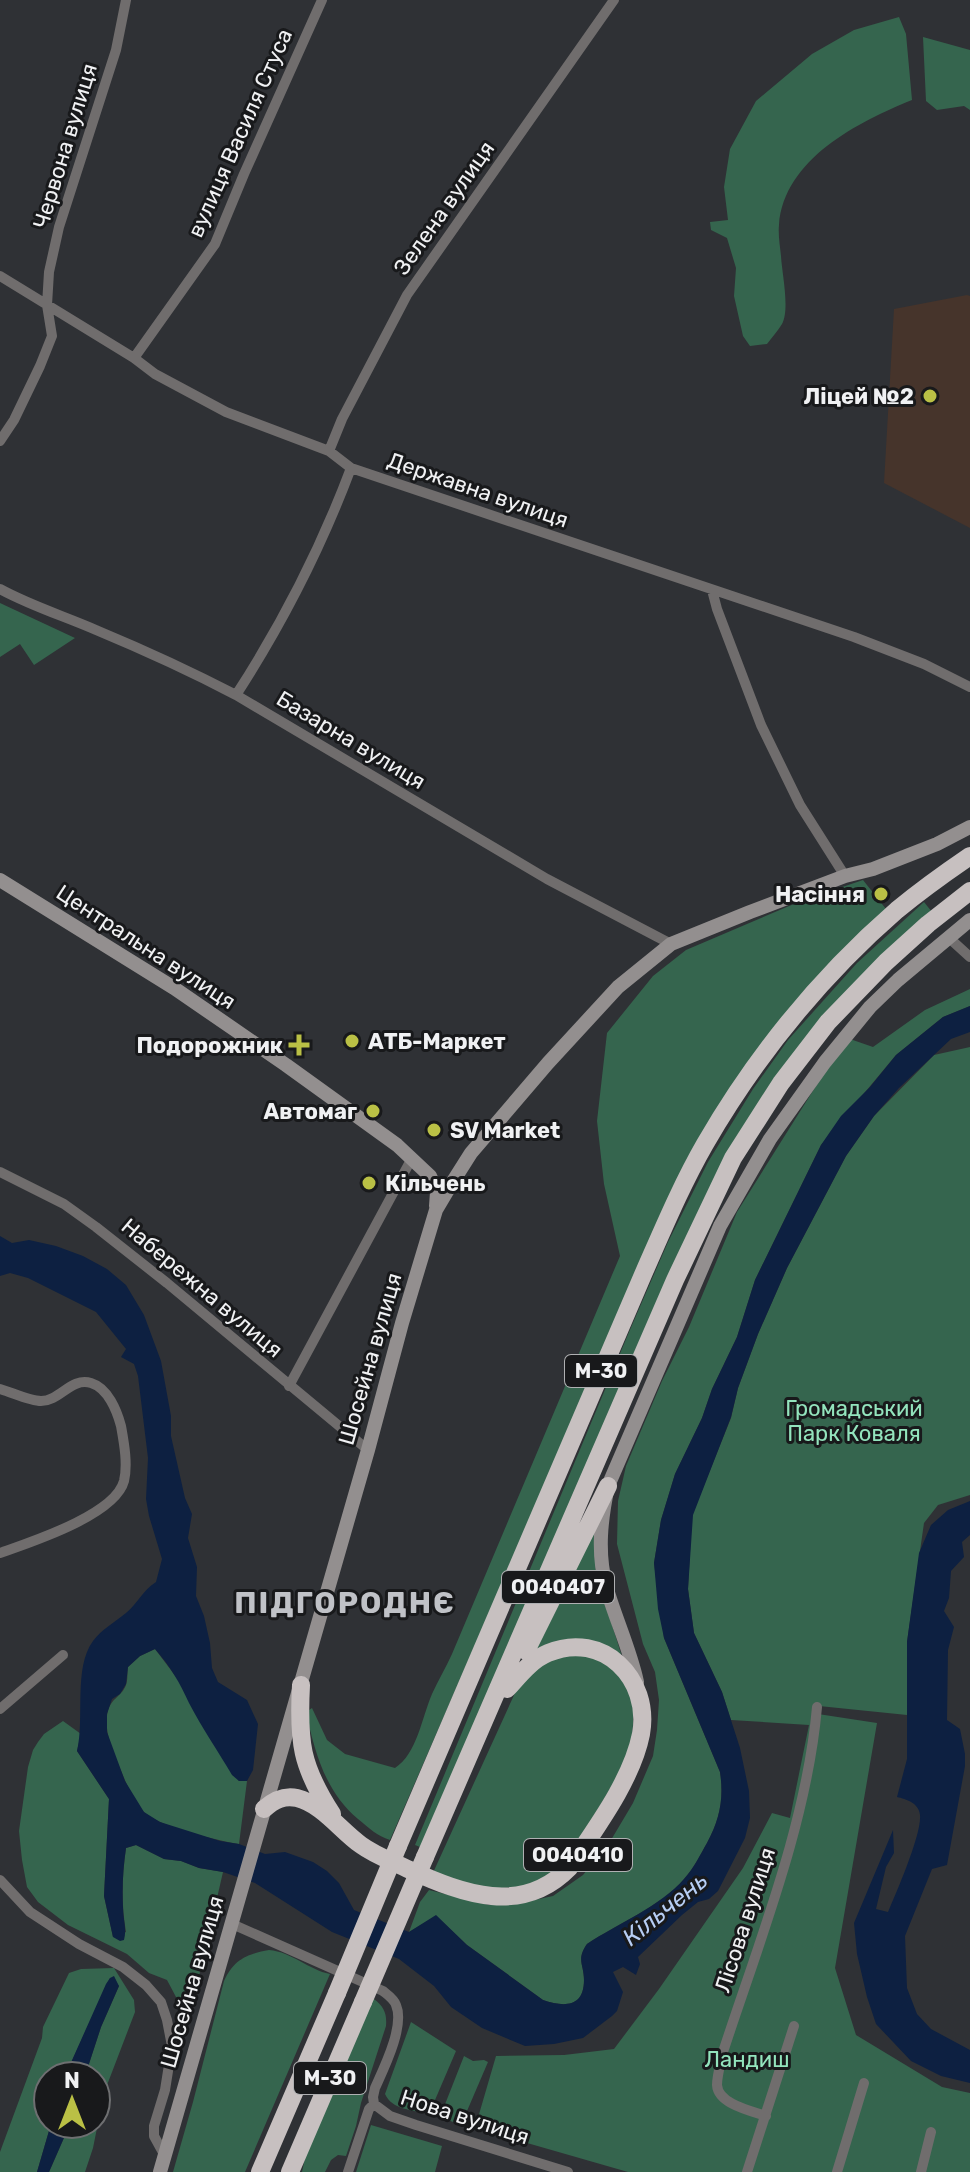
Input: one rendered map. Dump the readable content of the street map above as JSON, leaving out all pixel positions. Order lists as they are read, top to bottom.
{
  "streets": {
    "highway": ["М-30", "О040407", "О040410"],
    "street": [
      "вулиця Василя Стуса",
      "Червона вулиця",
      "Зелена вулиця",
      "Державна вулиця",
      "Базарна вулиця",
      "Центральна вулиця",
      "Набережна вулиця",
      "Шосейна вулиця",
      "Лісова вулиця",
      "Нова вулиця"
    ]
  },
  "crossings": [
    ["вулиця Василя Стуса", "Державна вулиця"],
    ["Червона вулиця", "Державна вулиця"],
    ["Зелена вулиця", "Державна вулиця"],
    ["Базарна вулиця", "Шосейна вулиця"],
    ["Центральна вулиця", "Шосейна вулиця"],
    ["Набережна вулиця", "Шосейна вулиця"],
    ["Шосейна вулиця", "О040410"]
  ],
  "districts": ["ПІДГОРОДНЄ"],
  "water": ["Кільчень"],
  "parks": ["Громадський Парк Коваля", "Ландиш"],
  "places": {
    "other": [
      "Ліцей №2",
      "Насіння",
      "АТБ-Маркет",
      "Автомаг",
      "SV Market",
      "Кільчень"
    ],
    "health": ["Подорожник"]
  },
  "north": "top"
}
